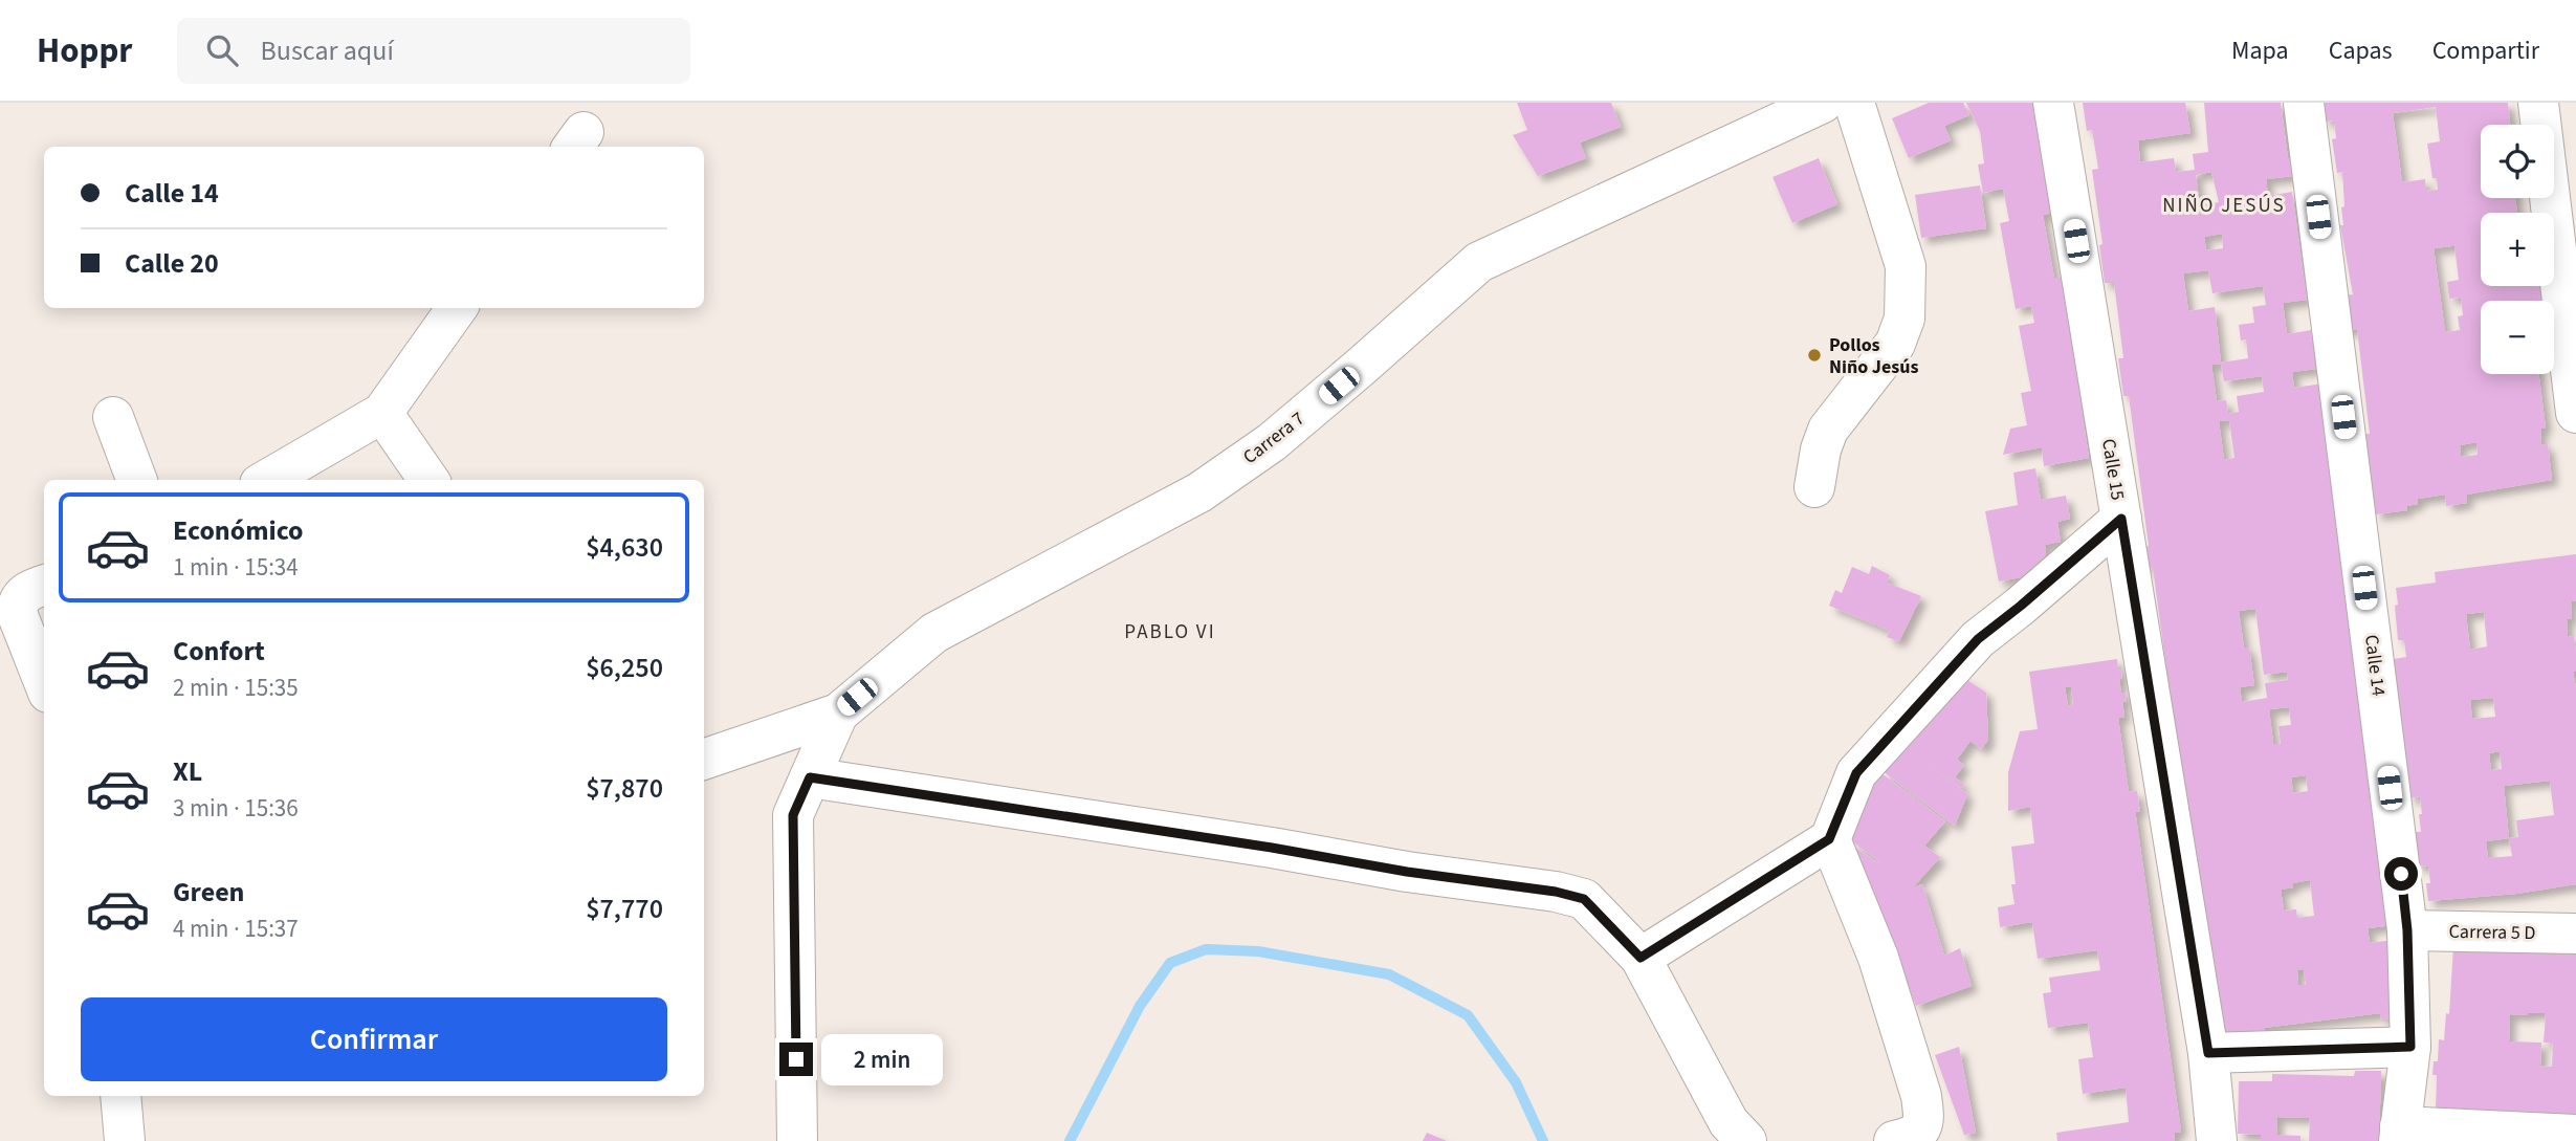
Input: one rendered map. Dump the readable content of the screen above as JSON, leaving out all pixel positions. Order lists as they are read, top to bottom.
{
  "streets": {
    "street": [
      "Carrera 7",
      "Calle 15",
      "Calle 14",
      "Carrera 5 D"
    ]
  },
  "crossings": [
    ["Calle 14", "Carrera 5 D"]
  ],
  "districts": ["NIÑO JESÚS", "PABLO VI"],
  "places": ["Pollos Niño Jesús"],
  "page": {
    "header": "Hoppr",
    "search": "Buscar aquí",
    "nav": ["Mapa", "Capas", "Compartir"],
    "map_buttons": ["+", "−"],
    "banner": ["Calle 14", "Calle 20"],
    "list": [
      {
        "name": "Económico",
        "note": "1 min · 15:34",
        "value": "$4,630"
      },
      {
        "name": "Confort",
        "note": "2 min · 15:35",
        "value": "$6,250"
      },
      {
        "name": "XL",
        "note": "3 min · 15:36",
        "value": "$7,870"
      },
      {
        "name": "Green",
        "note": "4 min · 15:37",
        "value": "$7,770"
      }
    ],
    "buttons": "Confirmar",
    "bubble": "2 min"
  }
}
